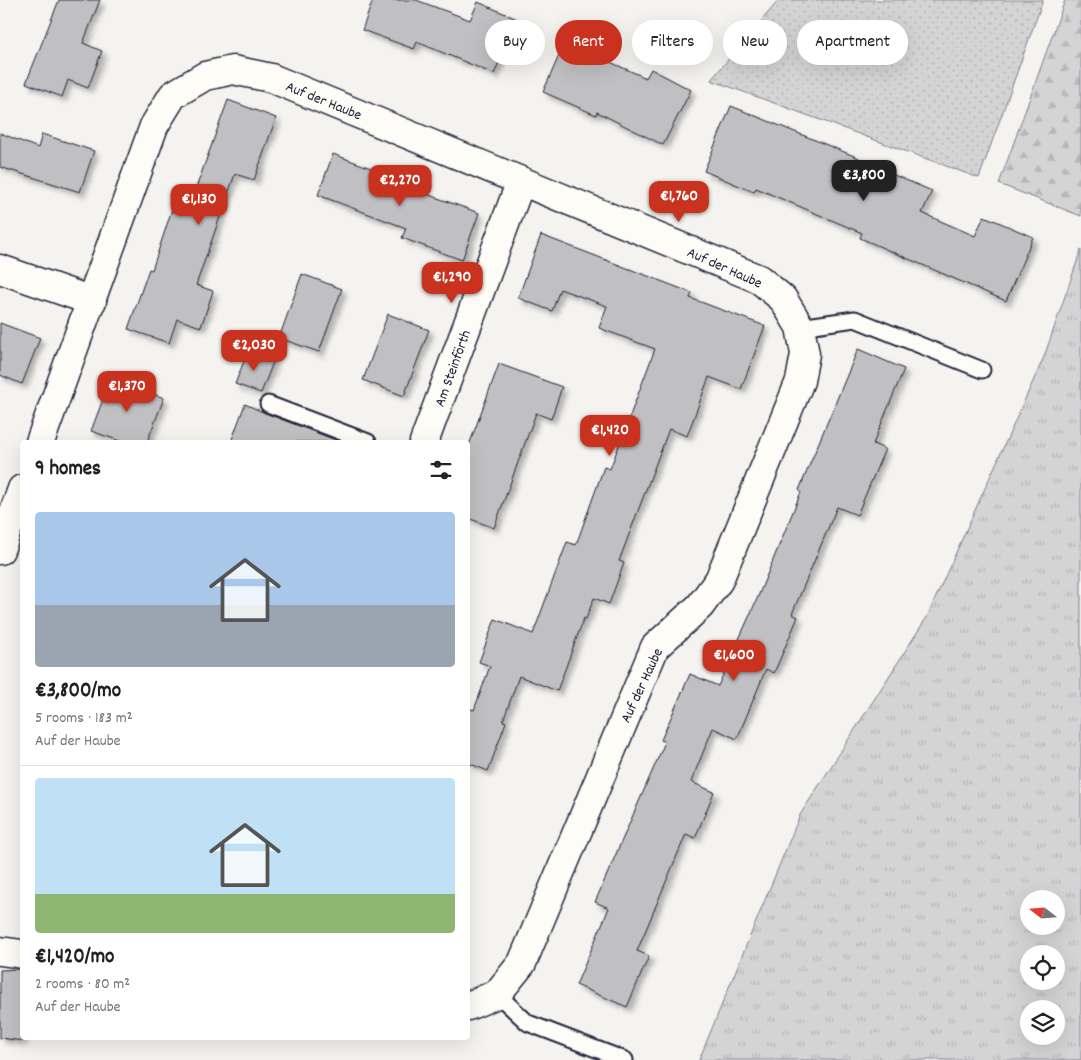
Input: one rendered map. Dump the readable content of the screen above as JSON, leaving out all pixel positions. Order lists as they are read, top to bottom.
{
  "streets": {
    "street": ["Auf der Haube", "Am Steinförth"]
  },
  "crossings": [
    ["Auf der Haube", "Am Steinförth"]
  ],
  "north": "left",
  "page": {
    "chip": [
      "Buy",
      "Rent",
      "Filters",
      "New",
      "Apartment"
    ],
    "price": [
      "€3,800",
      "€2,270",
      "€1,760",
      "€1,130",
      "€1,290",
      "€2,030",
      "€1,370",
      "€1,420",
      "€1,600"
    ],
    "heading": "9 homes",
    "list": [
      {
        "name": "€3,800/mo",
        "note": "5 rooms · 183 m² · Auf der Haube"
      },
      {
        "name": "€1,420/mo",
        "note": "2 rooms · 80 m² · Auf der Haube"
      }
    ]
  }
}
